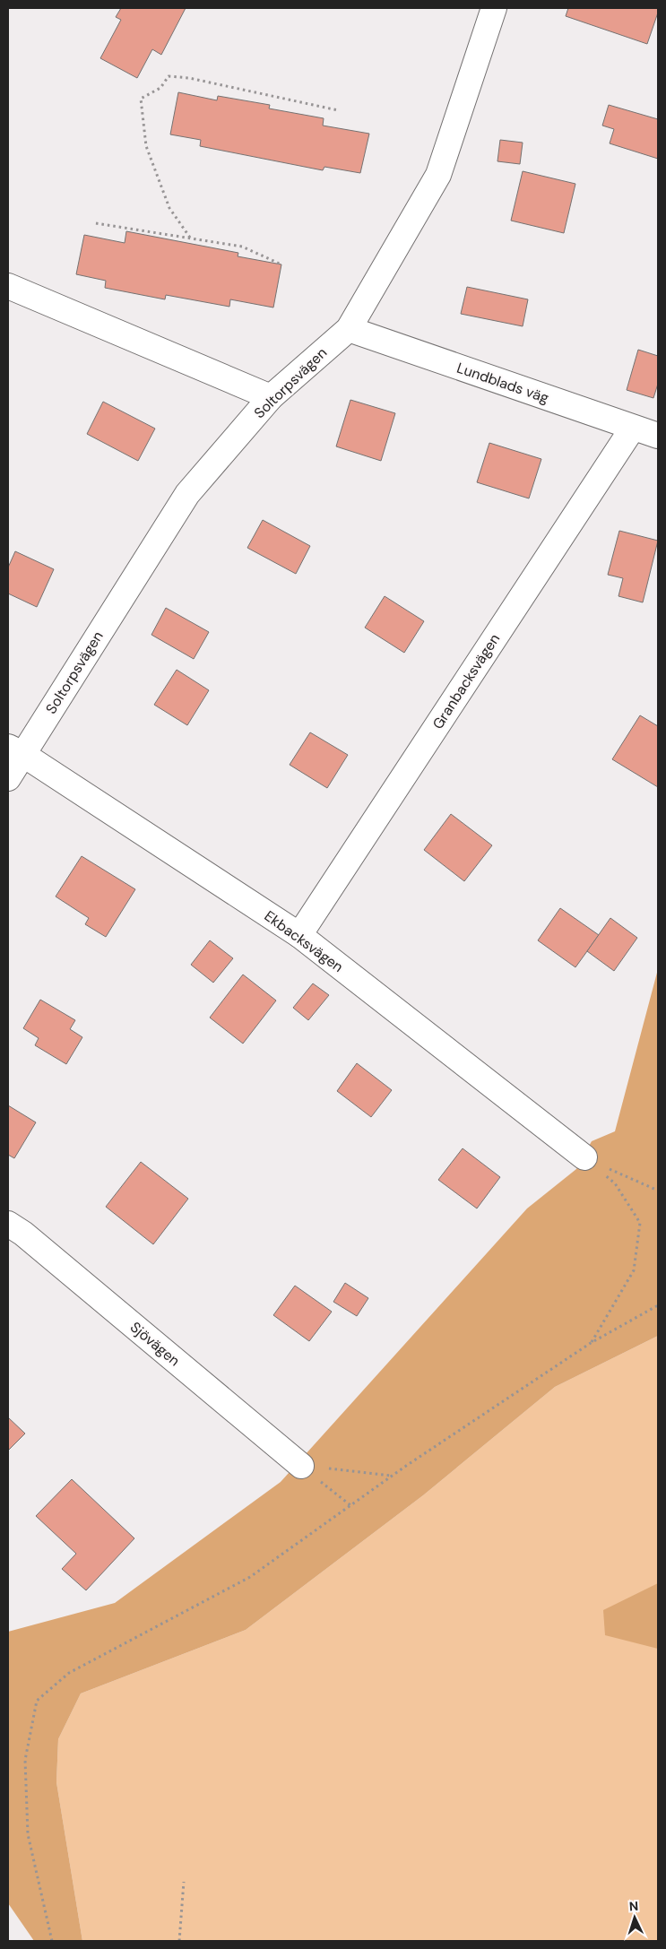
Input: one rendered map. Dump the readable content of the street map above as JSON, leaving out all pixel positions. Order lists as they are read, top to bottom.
{
  "streets": {
    "street": [
      "Soltorpsvägen",
      "Lundblads väg",
      "Granbacksvägen",
      "Ekbacksvägen",
      "Sjövägen"
    ]
  },
  "crossings": [
    ["Soltorpsvägen", "Lundblads väg"],
    ["Soltorpsvägen", "Ekbacksvägen"],
    ["Lundblads väg", "Granbacksvägen"],
    ["Granbacksvägen", "Ekbacksvägen"]
  ],
  "north": "top"
}
